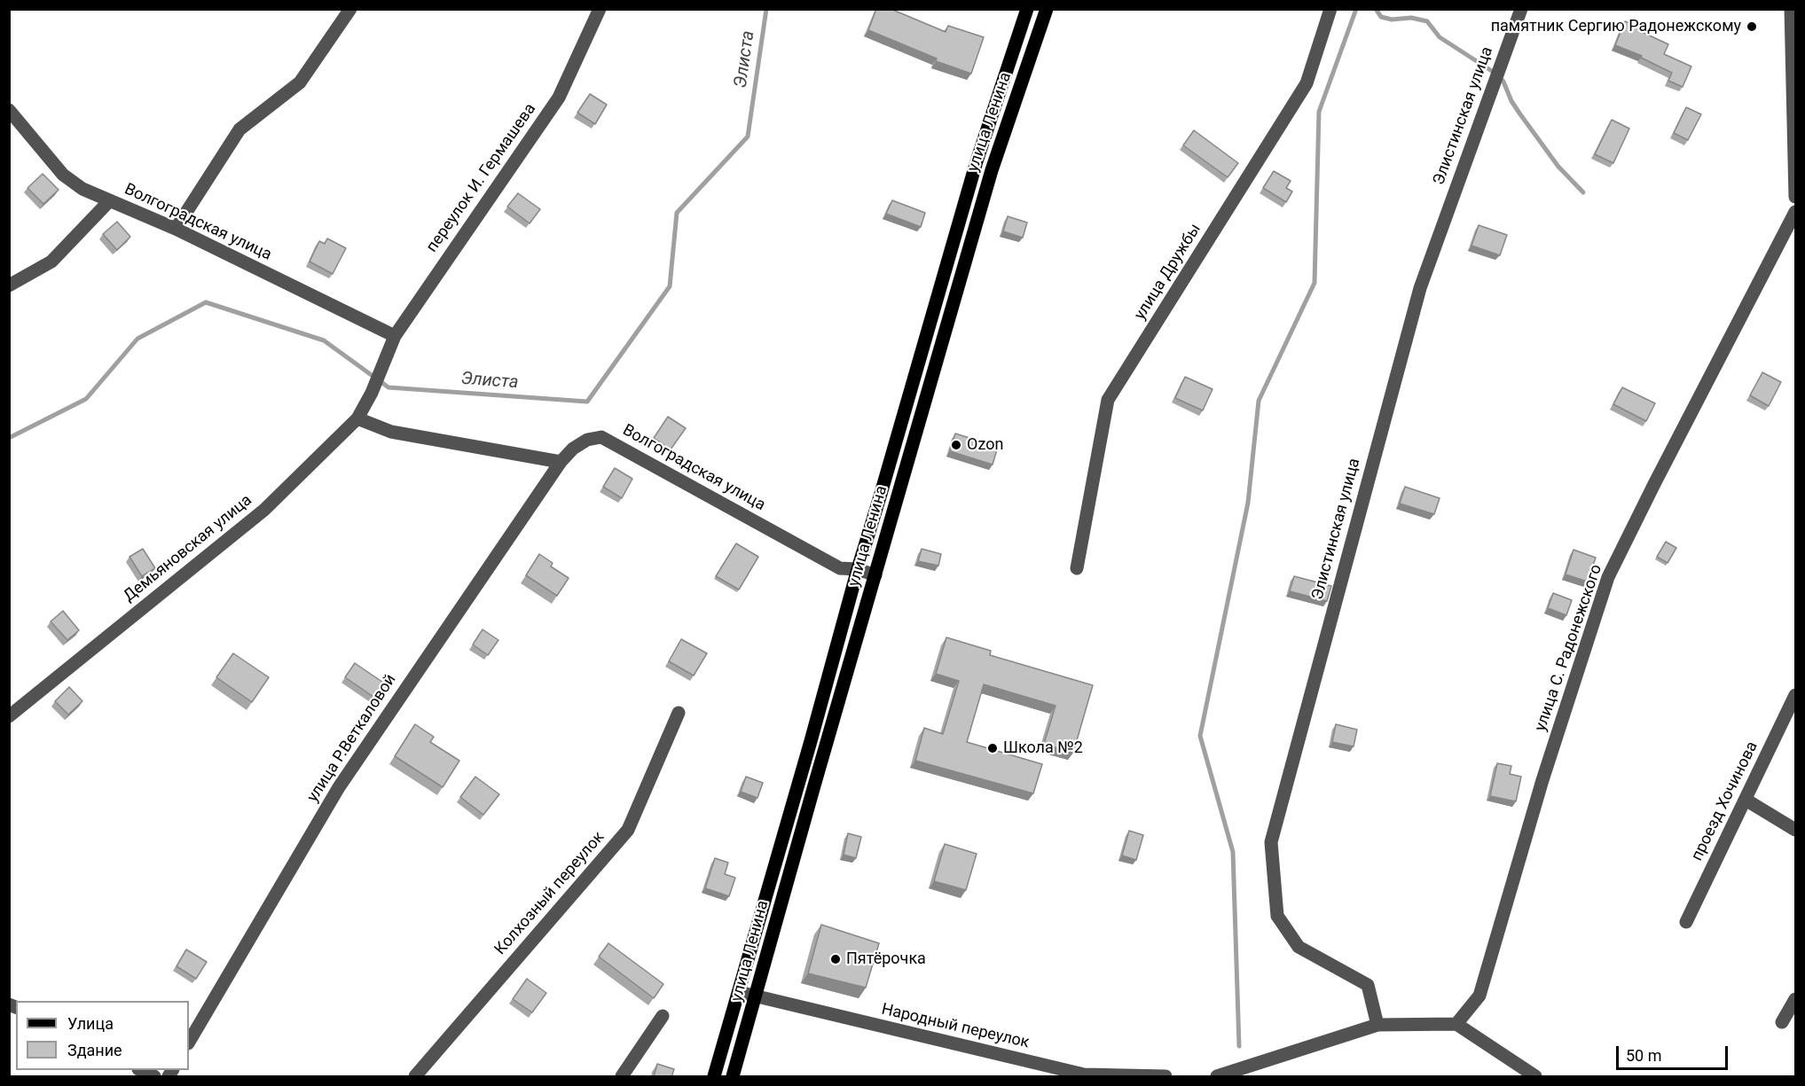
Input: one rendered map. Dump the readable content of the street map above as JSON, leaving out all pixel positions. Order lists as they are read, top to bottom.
{
  "streets": {
    "main road": ["улица Ленина"],
    "street": [
      "Элистинская улица",
      "переулок И. Гермашева",
      "Волгоградская улица",
      "улица Дружбы",
      "Демьяновская улица",
      "улица С. Радонежского",
      "улица Р.Веткаловой",
      "проезд Хочинова",
      "Колхозный переулок",
      "Народный переулок"
    ]
  },
  "crossings": [
    ["улица Ленина", "Волгоградская улица"],
    ["улица Ленина", "Народный переулок"],
    ["переулок И. Гермашева", "Волгоградская улица"],
    ["переулок И. Гермашева", "Демьяновская улица"],
    ["Волгоградская улица", "улица Р.Веткаловой"]
  ],
  "water": ["Элиста"],
  "places": [
    "памятник Сергию Радонежскому",
    "Ozon",
    "Школа №2",
    "Пятёрочка"
  ],
  "legend": ["Улица", "Здание"],
  "scale_bar": "50 m"
}
